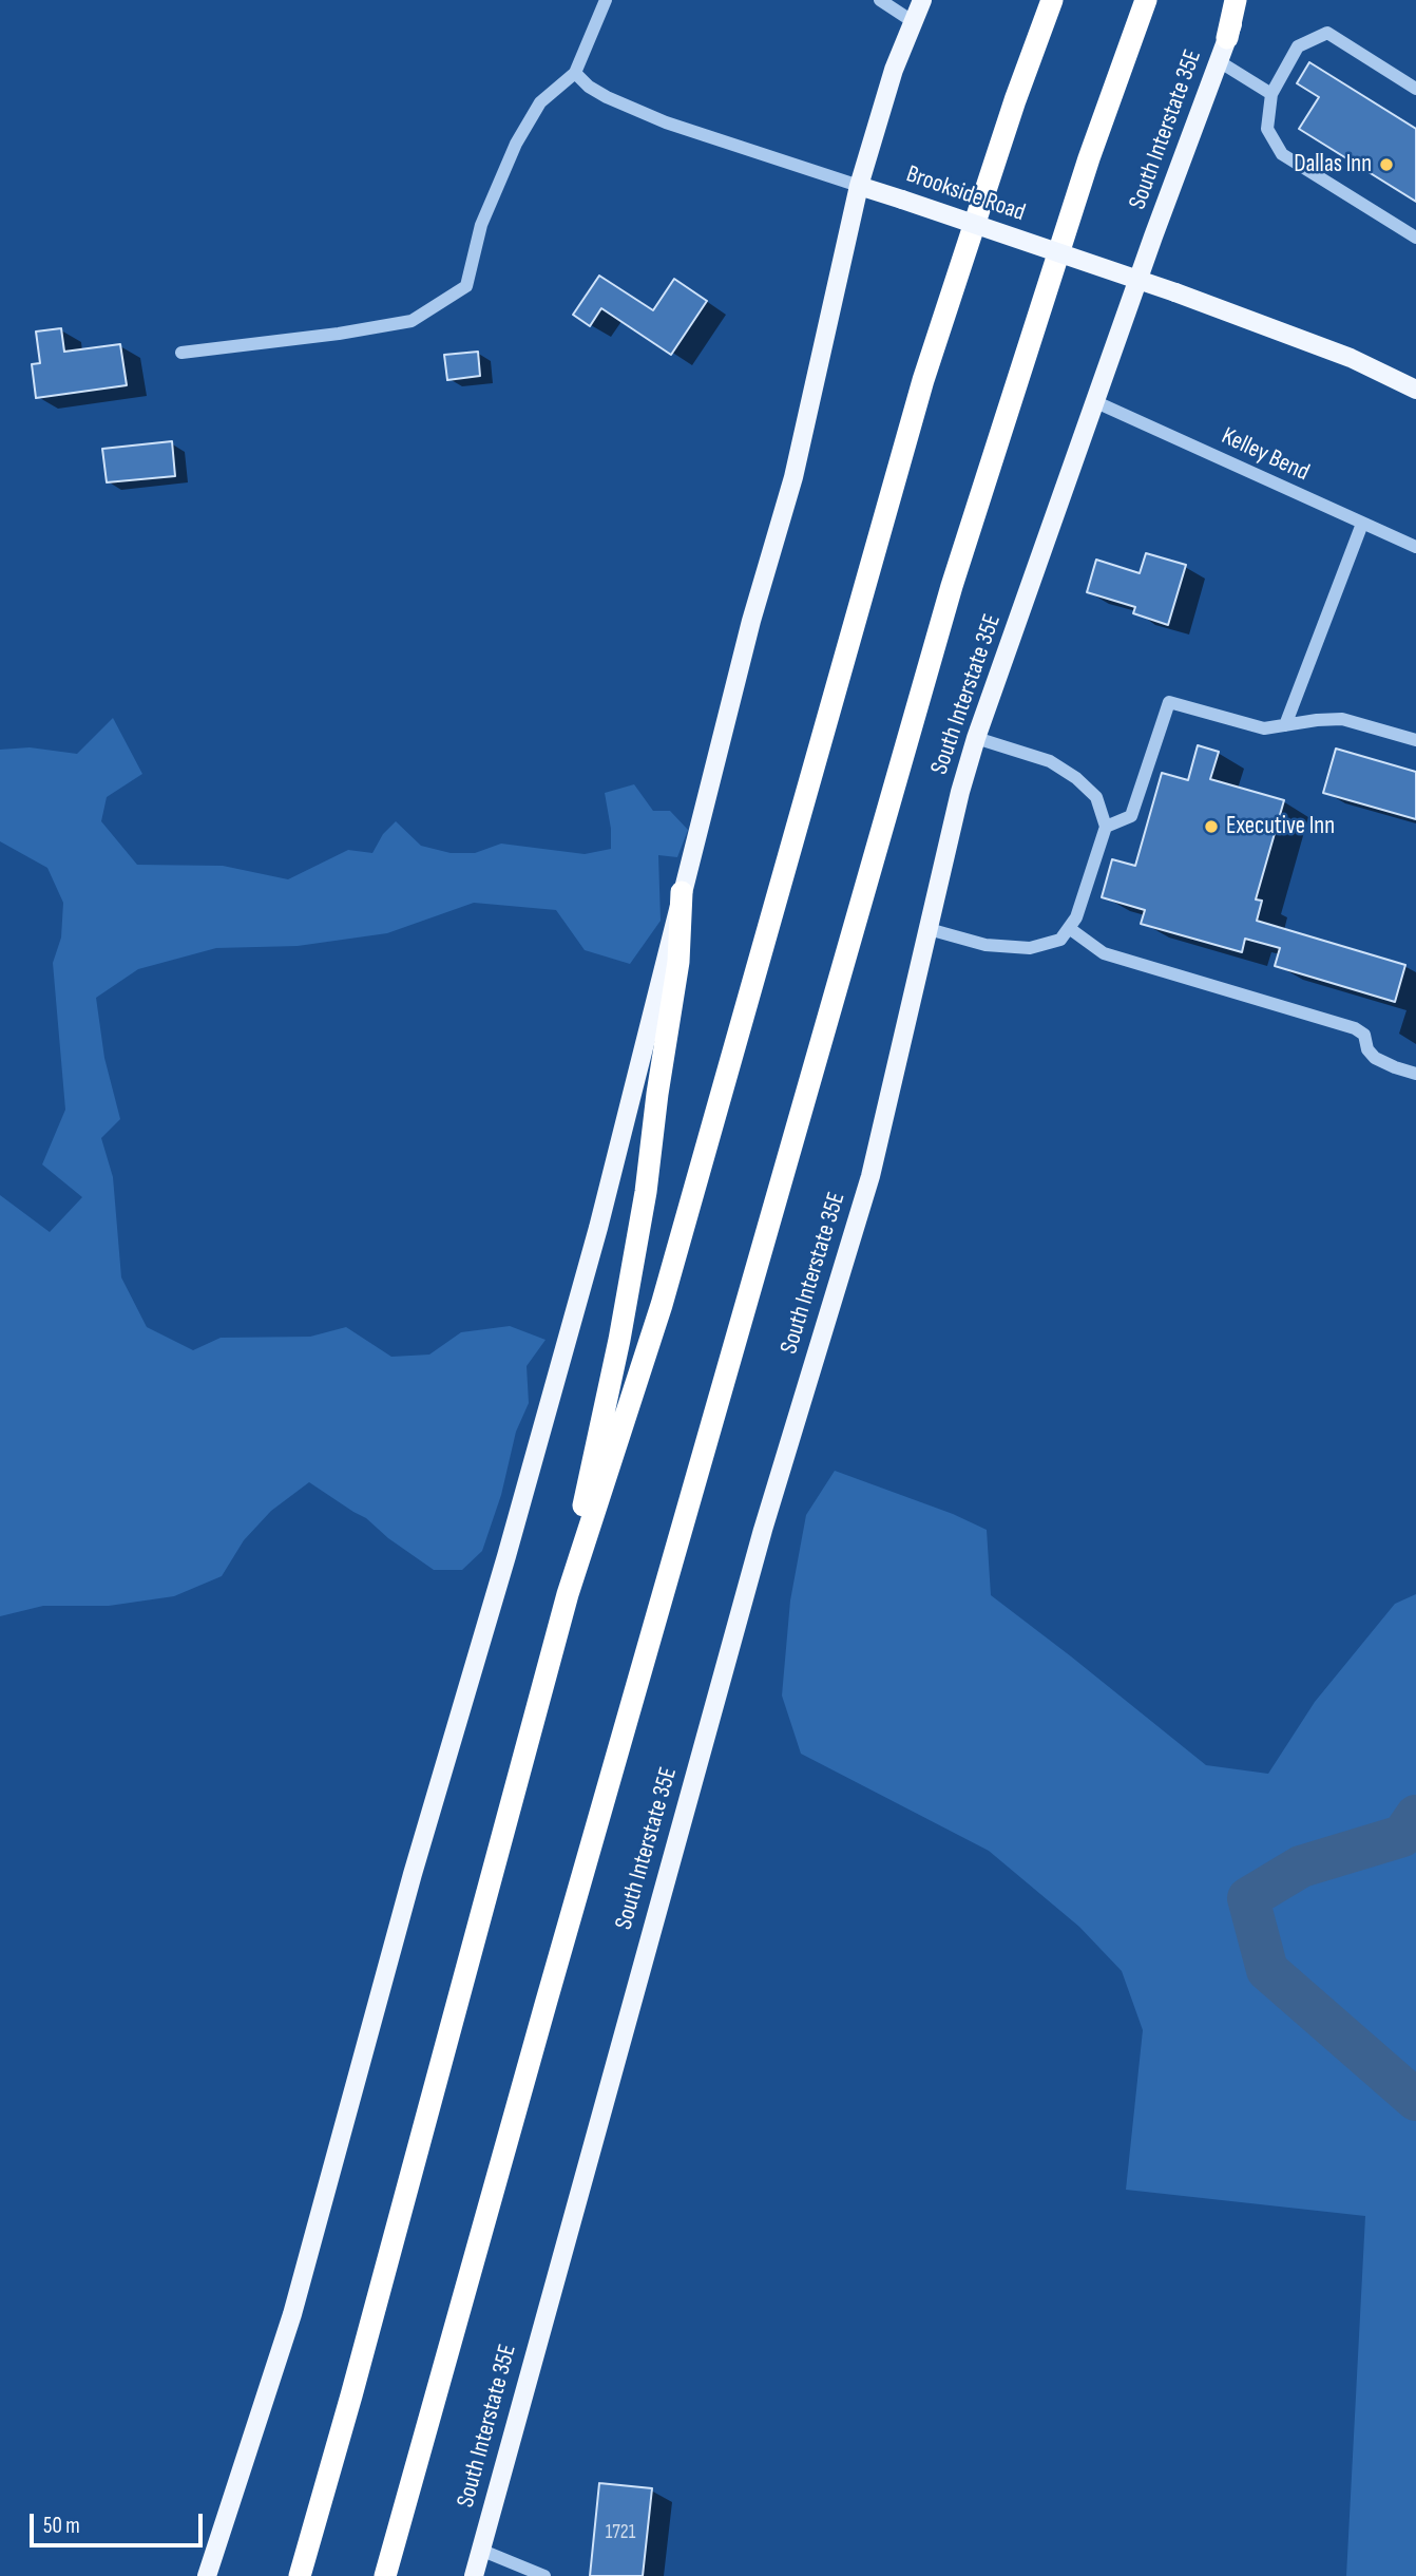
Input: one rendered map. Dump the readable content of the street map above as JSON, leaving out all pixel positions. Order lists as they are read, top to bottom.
{
  "streets": {
    "main road": ["South Interstate 35E", "Brookside Road"],
    "street": ["Kelley Bend"]
  },
  "crossings": [
    ["South Interstate 35E", "Kelley Bend"]
  ],
  "places": ["Dallas Inn", "Executive Inn"],
  "house_numbers": ["1721"],
  "scale_bar": "50 m"
}
